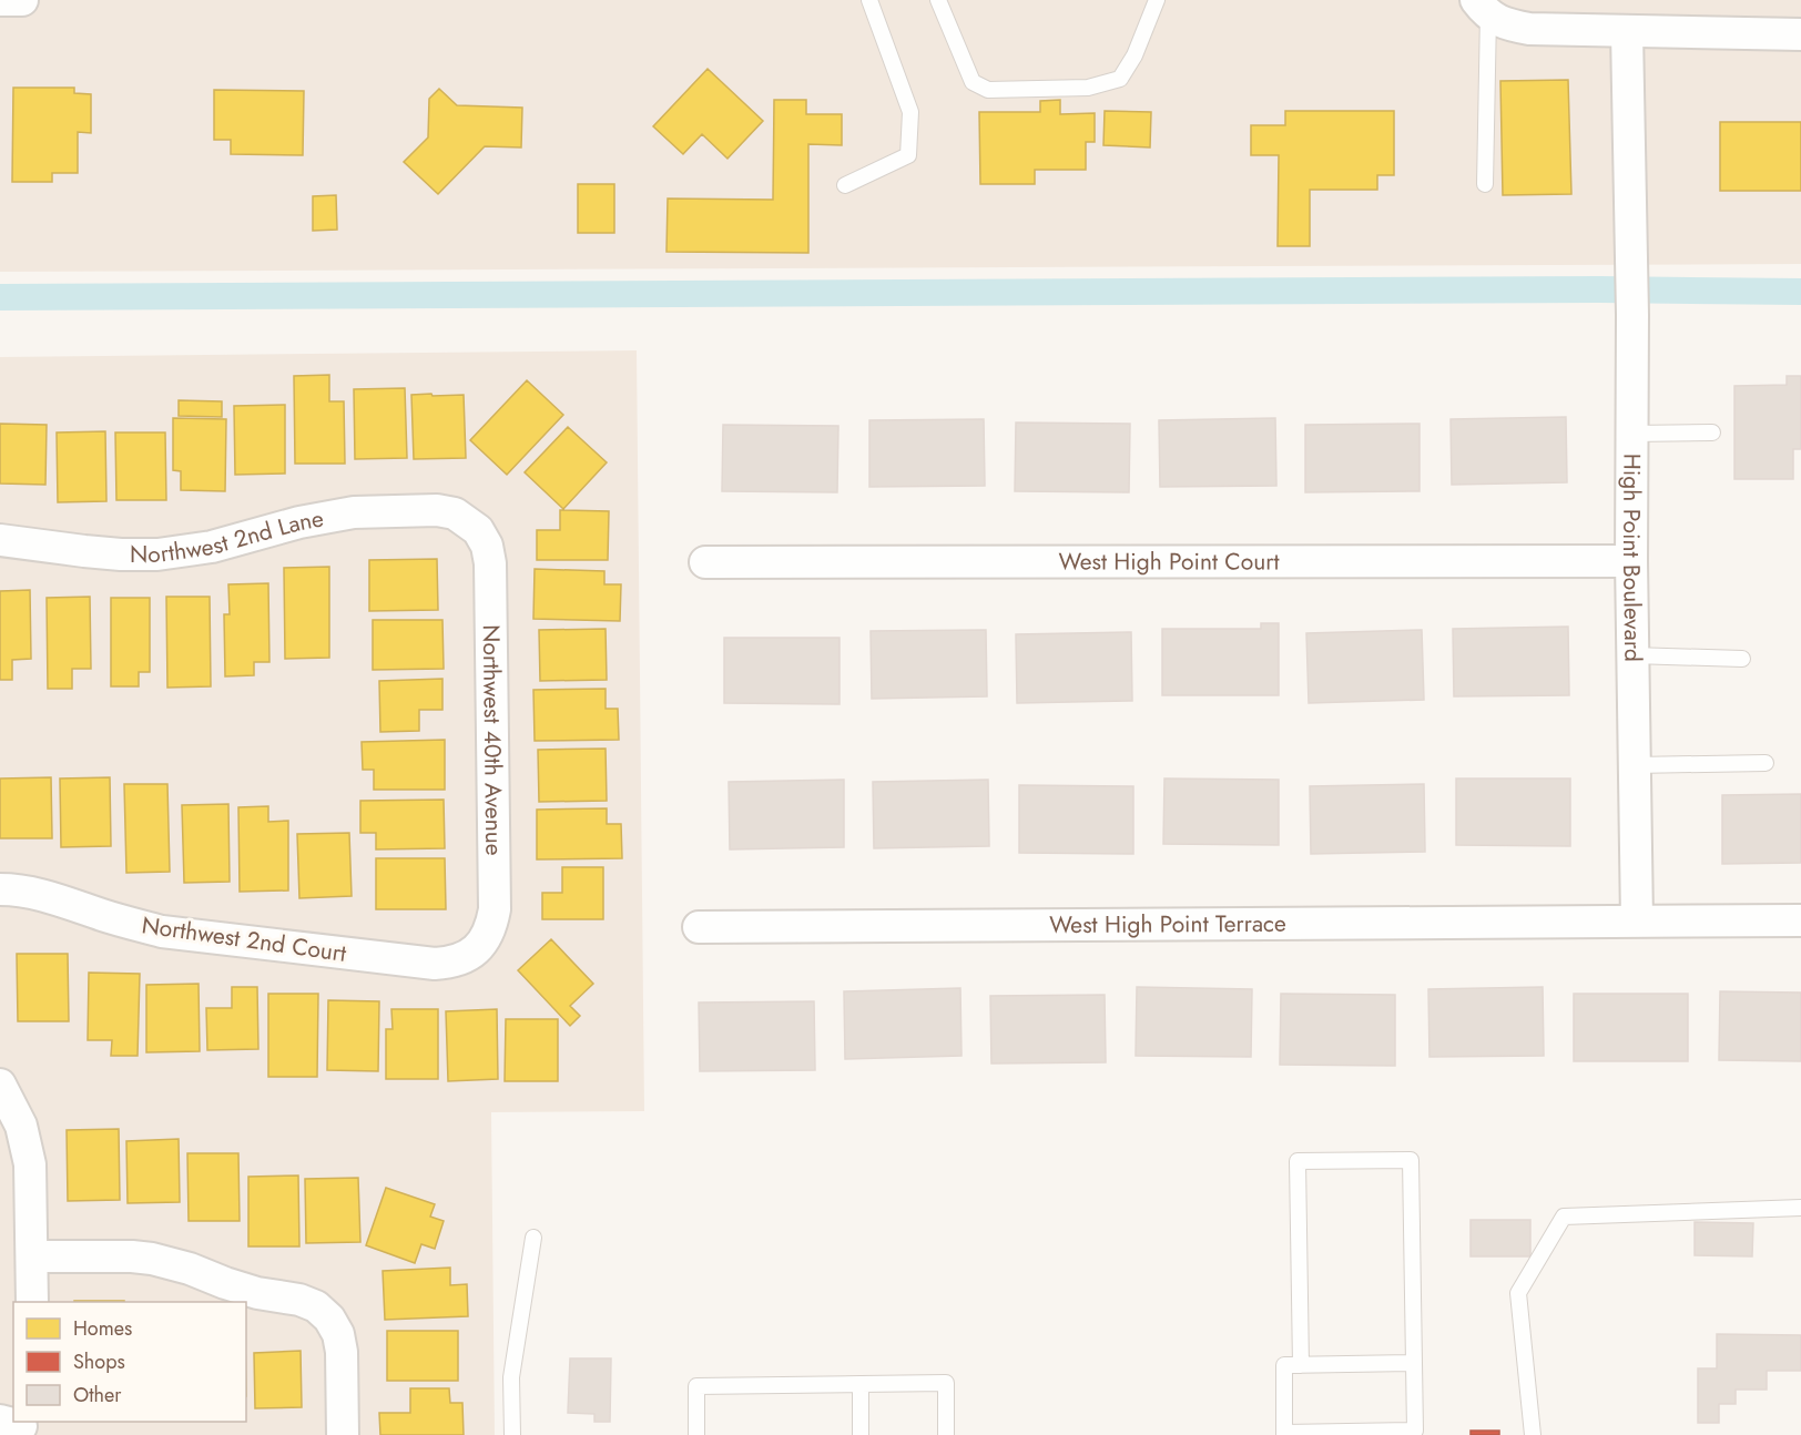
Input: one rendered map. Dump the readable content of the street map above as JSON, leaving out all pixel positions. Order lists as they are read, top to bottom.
{
  "streets": {
    "street": [
      "Northwest 2nd Lane",
      "High Point Boulevard",
      "West High Point Court",
      "Northwest 40th Avenue",
      "West High Point Terrace",
      "Northwest 2nd Court"
    ]
  },
  "crossings": [
    ["Northwest 2nd Lane", "Northwest 40th Avenue"],
    ["High Point Boulevard", "West High Point Court"],
    ["High Point Boulevard", "West High Point Terrace"],
    ["Northwest 40th Avenue", "Northwest 2nd Court"]
  ],
  "legend": ["Homes", "Shops", "Other"]
}
